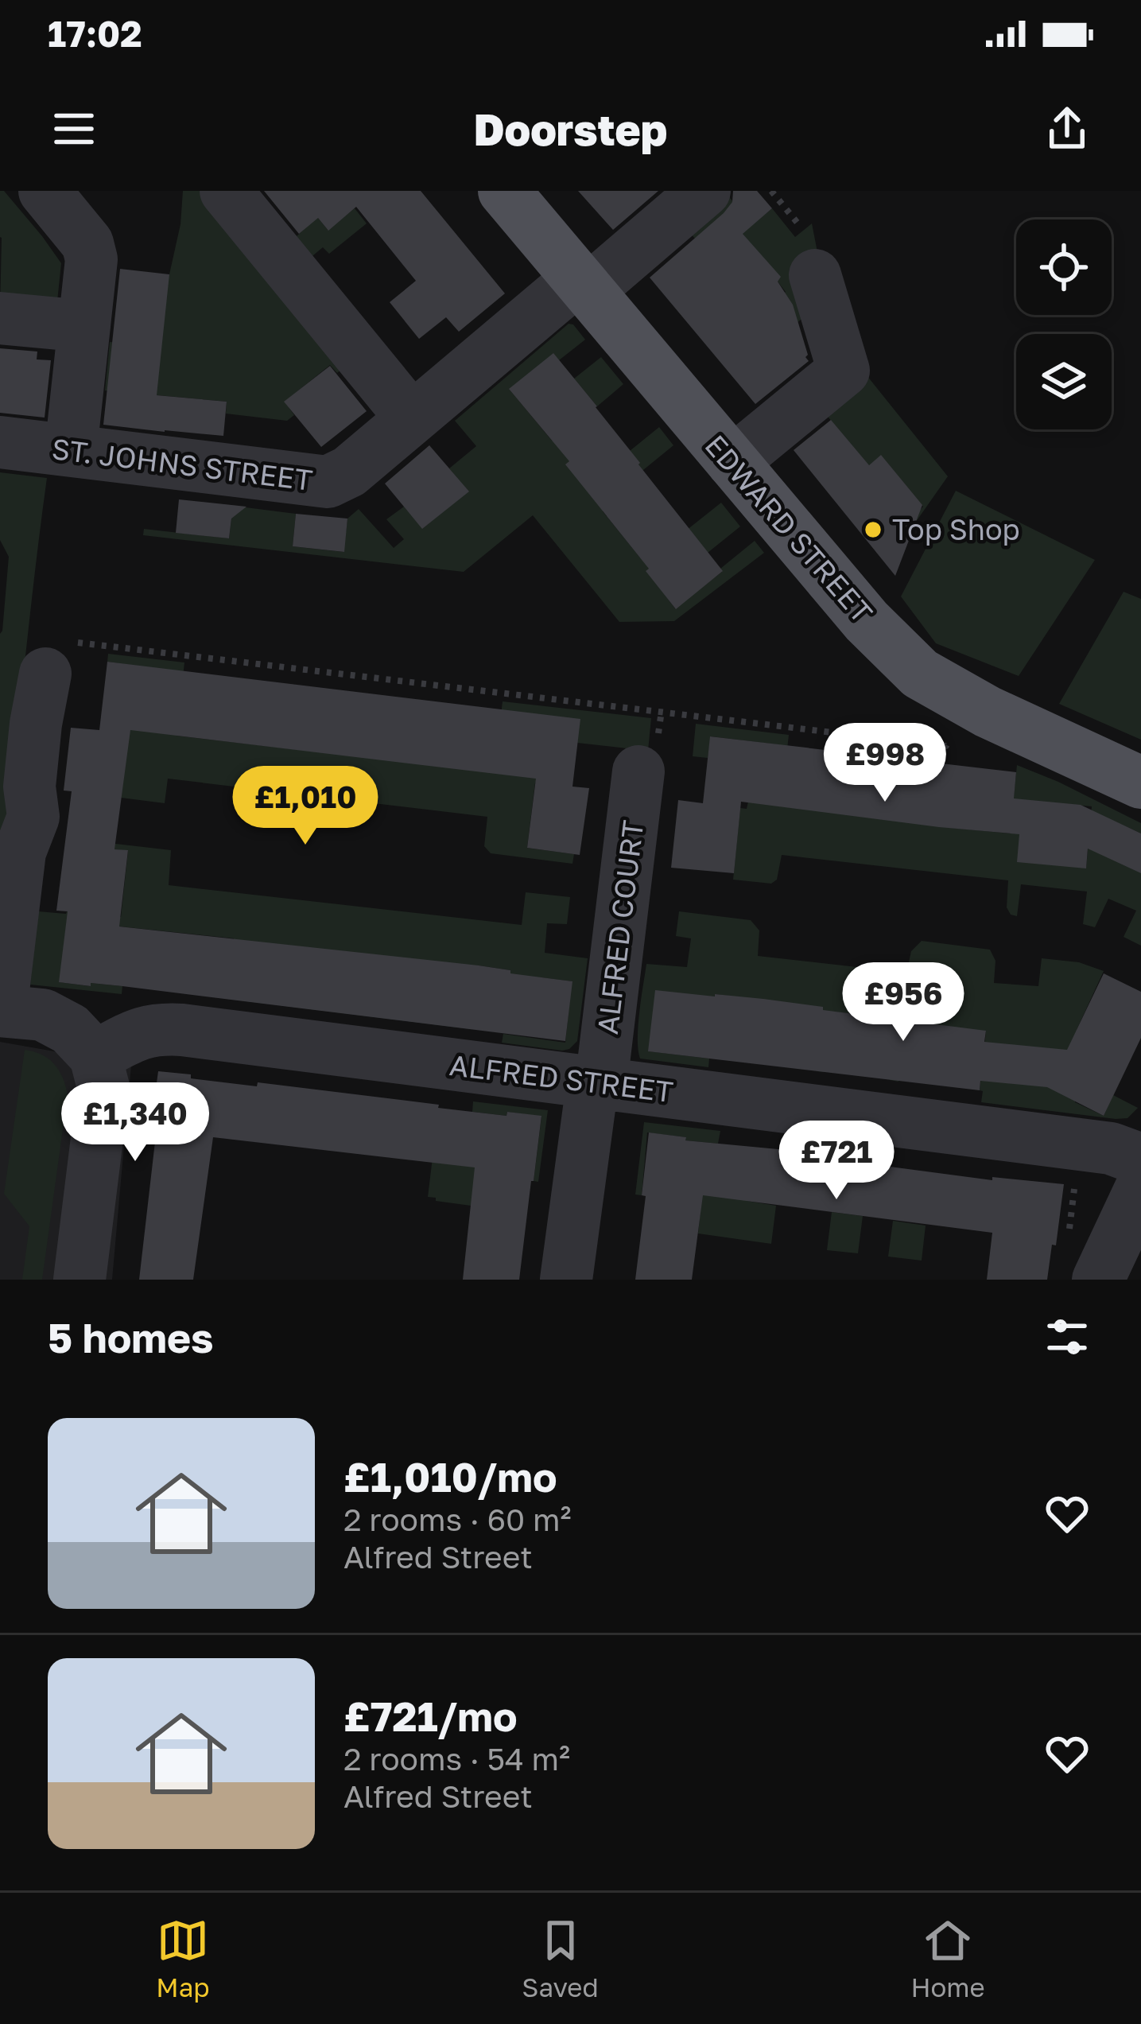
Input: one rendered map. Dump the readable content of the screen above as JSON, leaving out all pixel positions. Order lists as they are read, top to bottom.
{
  "streets": {
    "main road": ["EDWARD STREET"],
    "street": ["ST. JOHNS STREET", "ALFRED COURT", "ALFRED STREET"]
  },
  "crossings": [
    ["ST. JOHNS STREET", "EDWARD STREET"],
    ["ALFRED COURT", "ALFRED STREET"]
  ],
  "places": ["Top Shop"],
  "page": {
    "status": "17:02",
    "header": "Doorstep",
    "price": [
      "£998",
      "£1,010",
      "£956",
      "£1,340",
      "£721"
    ],
    "heading": "5 homes",
    "list": [
      {
        "name": "£1,010/mo",
        "note": "2 rooms · 60 m² · Alfred Street"
      },
      {
        "name": "£721/mo",
        "note": "2 rooms · 54 m² · Alfred Street"
      }
    ],
    "tabs": ["Map", "Saved", "Home"]
  }
}
